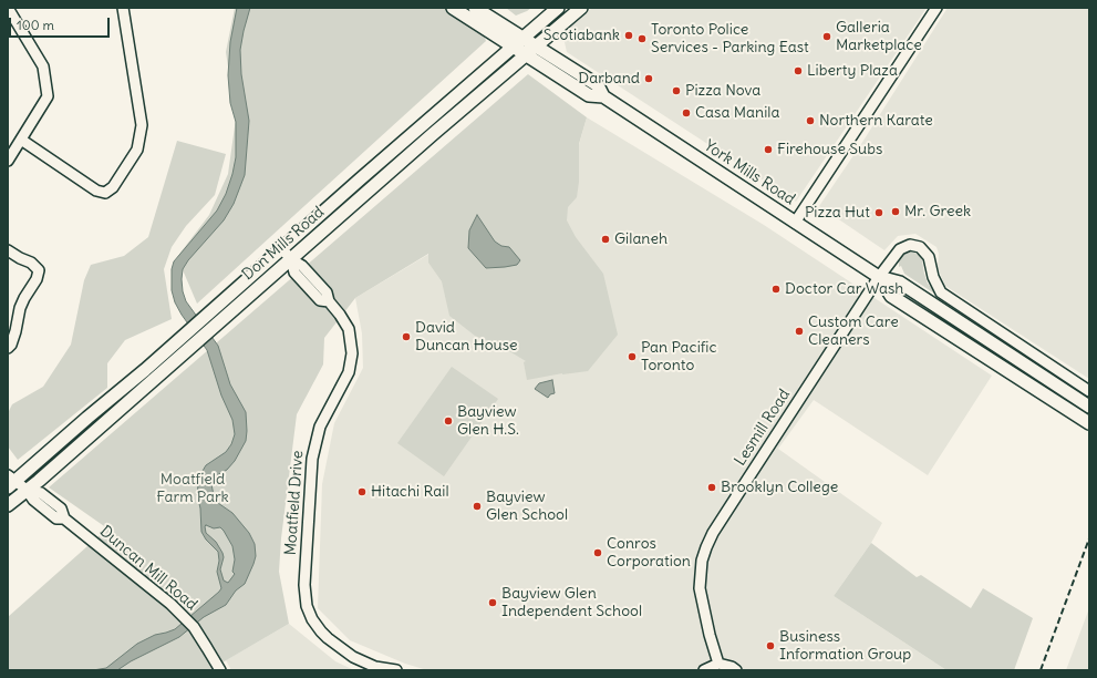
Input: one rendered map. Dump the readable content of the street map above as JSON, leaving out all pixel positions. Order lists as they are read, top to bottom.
{
  "streets": {
    "main road": ["York Mills Road", "Don Mills Road"],
    "street": ["Lesmill Road", "Moatfield Drive", "Duncan Mill Road"]
  },
  "crossings": [
    ["York Mills Road", "Don Mills Road"],
    ["York Mills Road", "Lesmill Road"],
    ["Don Mills Road", "Moatfield Drive"],
    ["Don Mills Road", "Duncan Mill Road"]
  ],
  "parks": ["Moatfield Farm Park"],
  "places": [
    "Scotiabank",
    "Galleria Marketplace",
    "Toronto Police Services - Parking East",
    "Liberty Plaza",
    "Darband",
    "Pizza Nova",
    "Casa Manila",
    "Northern Karate",
    "Firehouse Subs",
    "Mr. Greek",
    "Pizza Hut",
    "Gilaneh",
    "Doctor Car Wash",
    "Custom Care Cleaners",
    "David Duncan House",
    "Pan Pacific Toronto",
    "Bayview Glen H.S.",
    "Brooklyn College",
    "Hitachi Rail",
    "Bayview Glen School",
    "Conros Corporation",
    "Bayview Glen Independent School",
    "Business Information Group"
  ],
  "scale_bar": "100 m"
}
